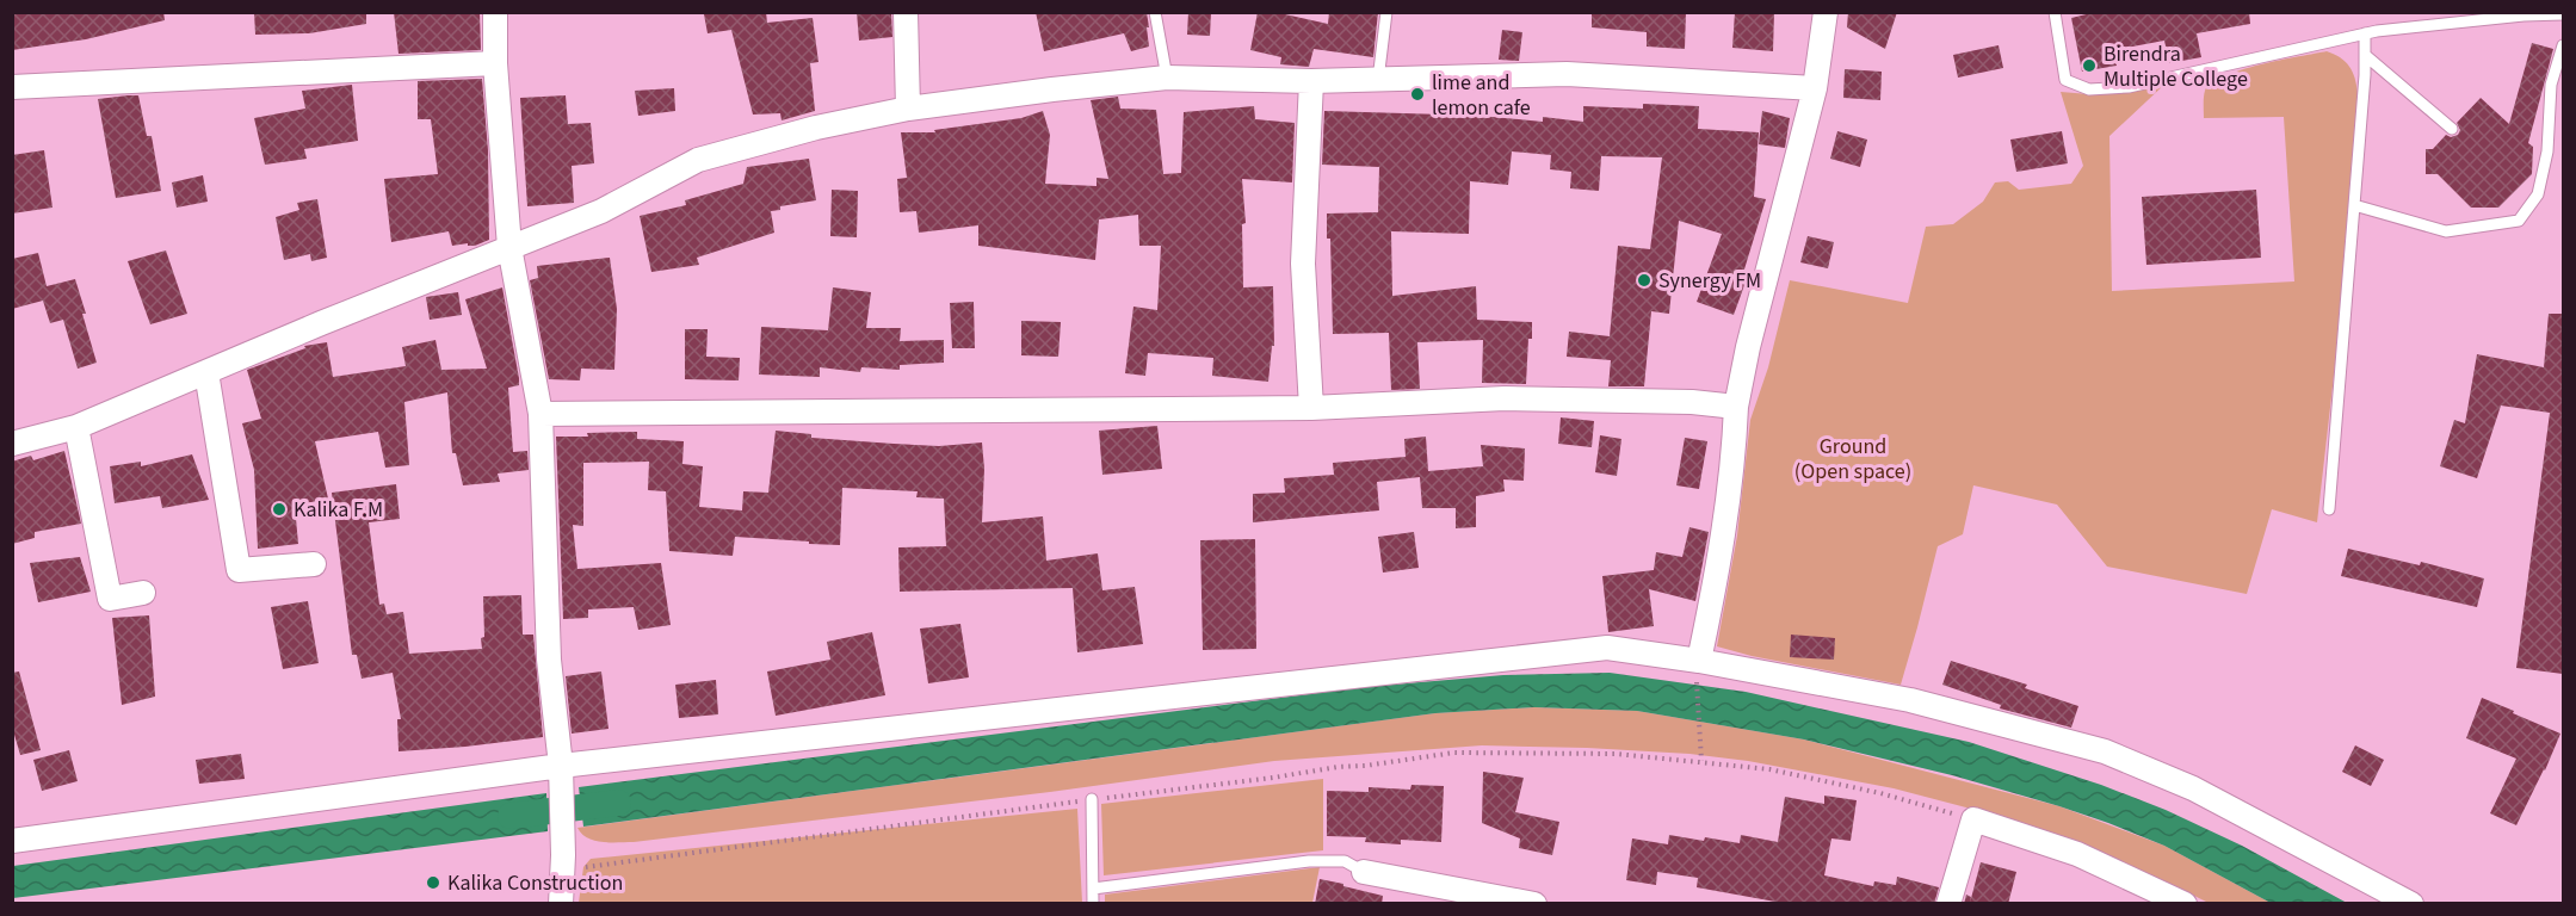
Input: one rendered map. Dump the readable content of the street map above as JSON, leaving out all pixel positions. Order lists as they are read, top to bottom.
{
  "parks": ["Ground (Open space)"],
  "places": [
    "Birendra Multiple College",
    "lime and lemon cafe",
    "Synergy FM",
    "Kalika F.M",
    "Kalika Construction"
  ]
}
